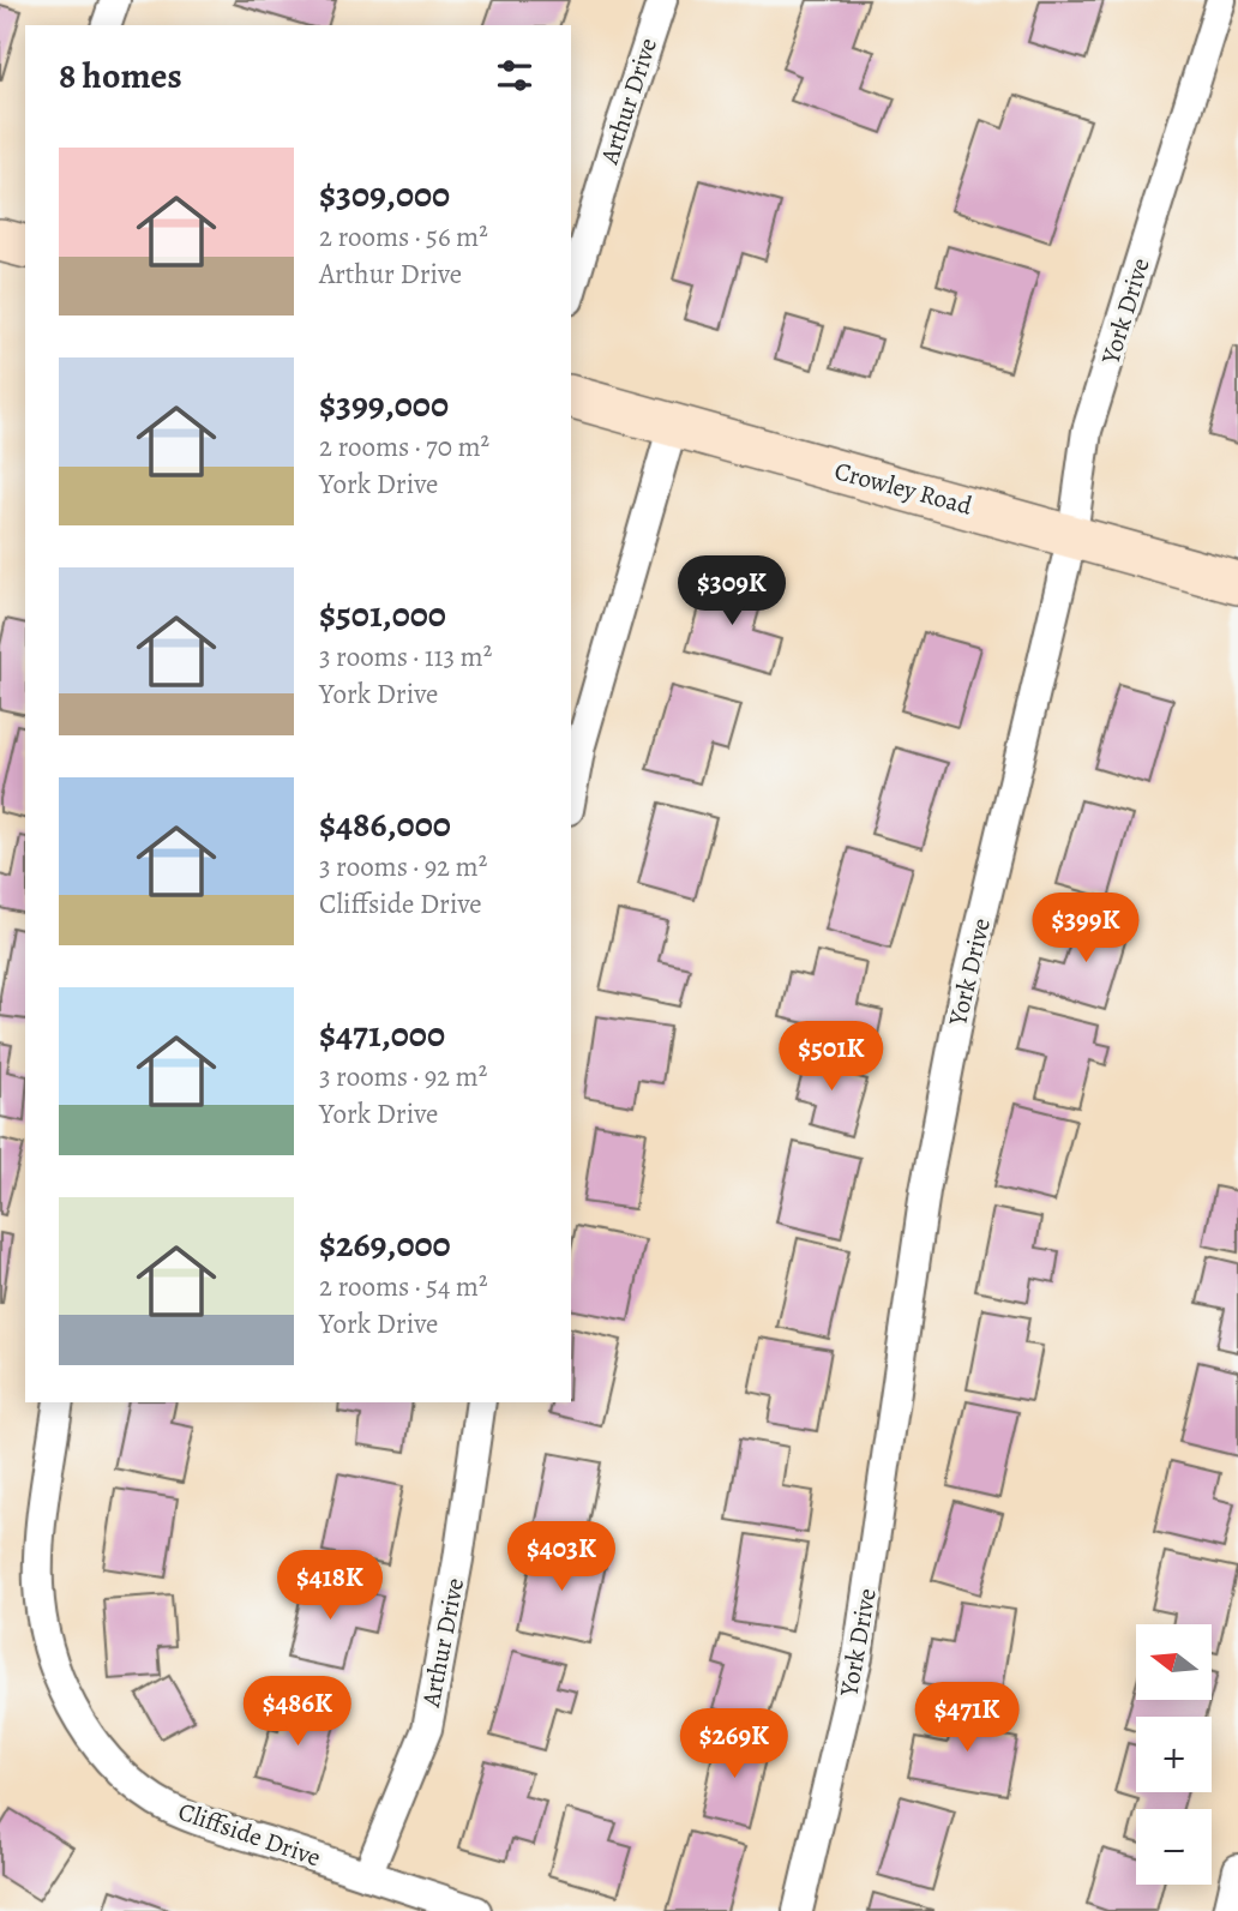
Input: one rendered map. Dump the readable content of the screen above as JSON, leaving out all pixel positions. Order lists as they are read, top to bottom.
{
  "streets": {
    "main road": ["Crowley Road"],
    "street": ["Arthur Drive", "York Drive", "Cliffside Drive"]
  },
  "crossings": [
    ["Arthur Drive", "Cliffside Drive"],
    ["York Drive", "Crowley Road"]
  ],
  "north": "left",
  "page": {
    "heading": "8 homes",
    "list": [
      {
        "name": "$309,000",
        "note": "2 rooms · 56 m² · Arthur Drive"
      },
      {
        "name": "$399,000",
        "note": "2 rooms · 70 m² · York Drive"
      },
      {
        "name": "$501,000",
        "note": "3 rooms · 113 m² · York Drive"
      },
      {
        "name": "$486,000",
        "note": "3 rooms · 92 m² · Cliffside Drive"
      },
      {
        "name": "$471,000",
        "note": "3 rooms · 92 m² · York Drive"
      },
      {
        "name": "$269,000",
        "note": "2 rooms · 54 m² · York Drive"
      }
    ],
    "price": [
      "$309K",
      "$399K",
      "$501K",
      "$403K",
      "$418K",
      "$486K",
      "$471K",
      "$269K"
    ],
    "map_buttons": ["+", "−"]
  }
}
